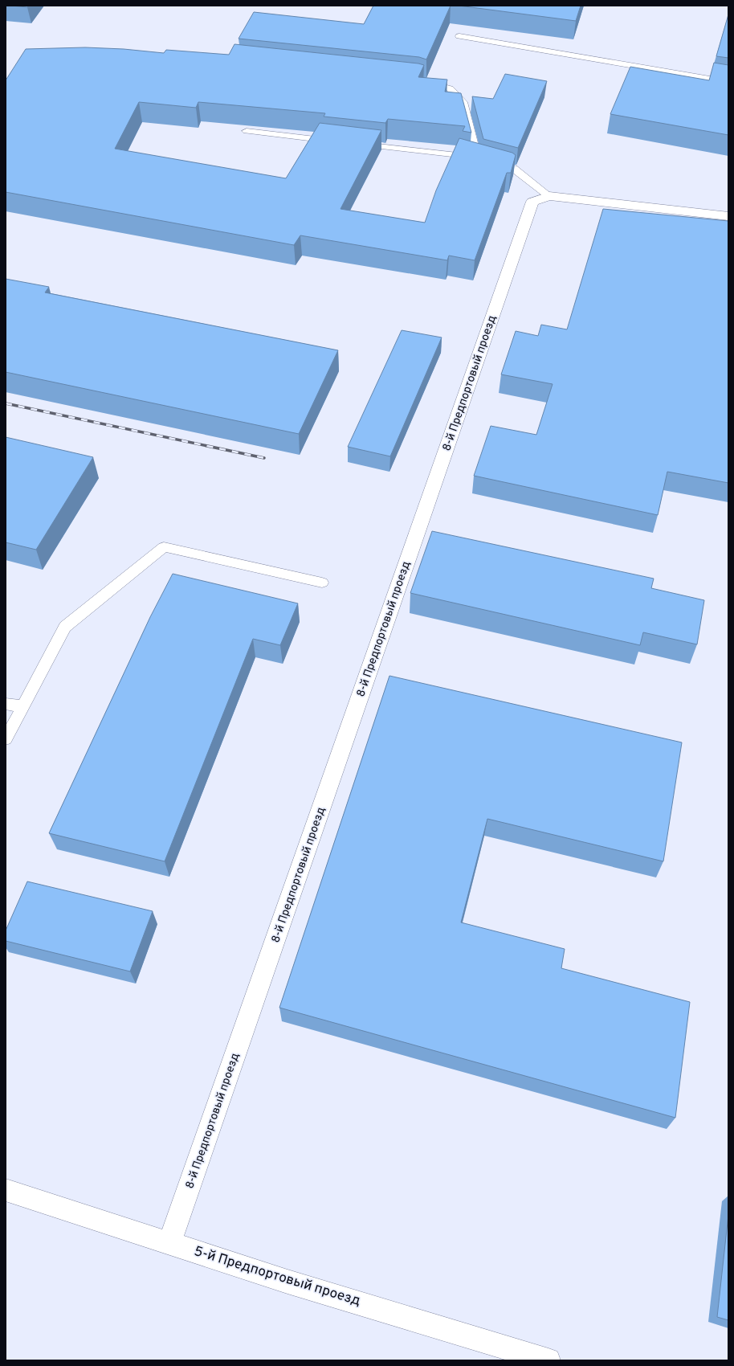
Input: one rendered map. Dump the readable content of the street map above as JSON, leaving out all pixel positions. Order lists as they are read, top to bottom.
{
  "streets": {
    "street": ["8-й Предпортовый проезд", "5-й Предпортовый проезд"]
  },
  "crossings": [
    ["8-й Предпортовый проезд", "5-й Предпортовый проезд"]
  ]
}
